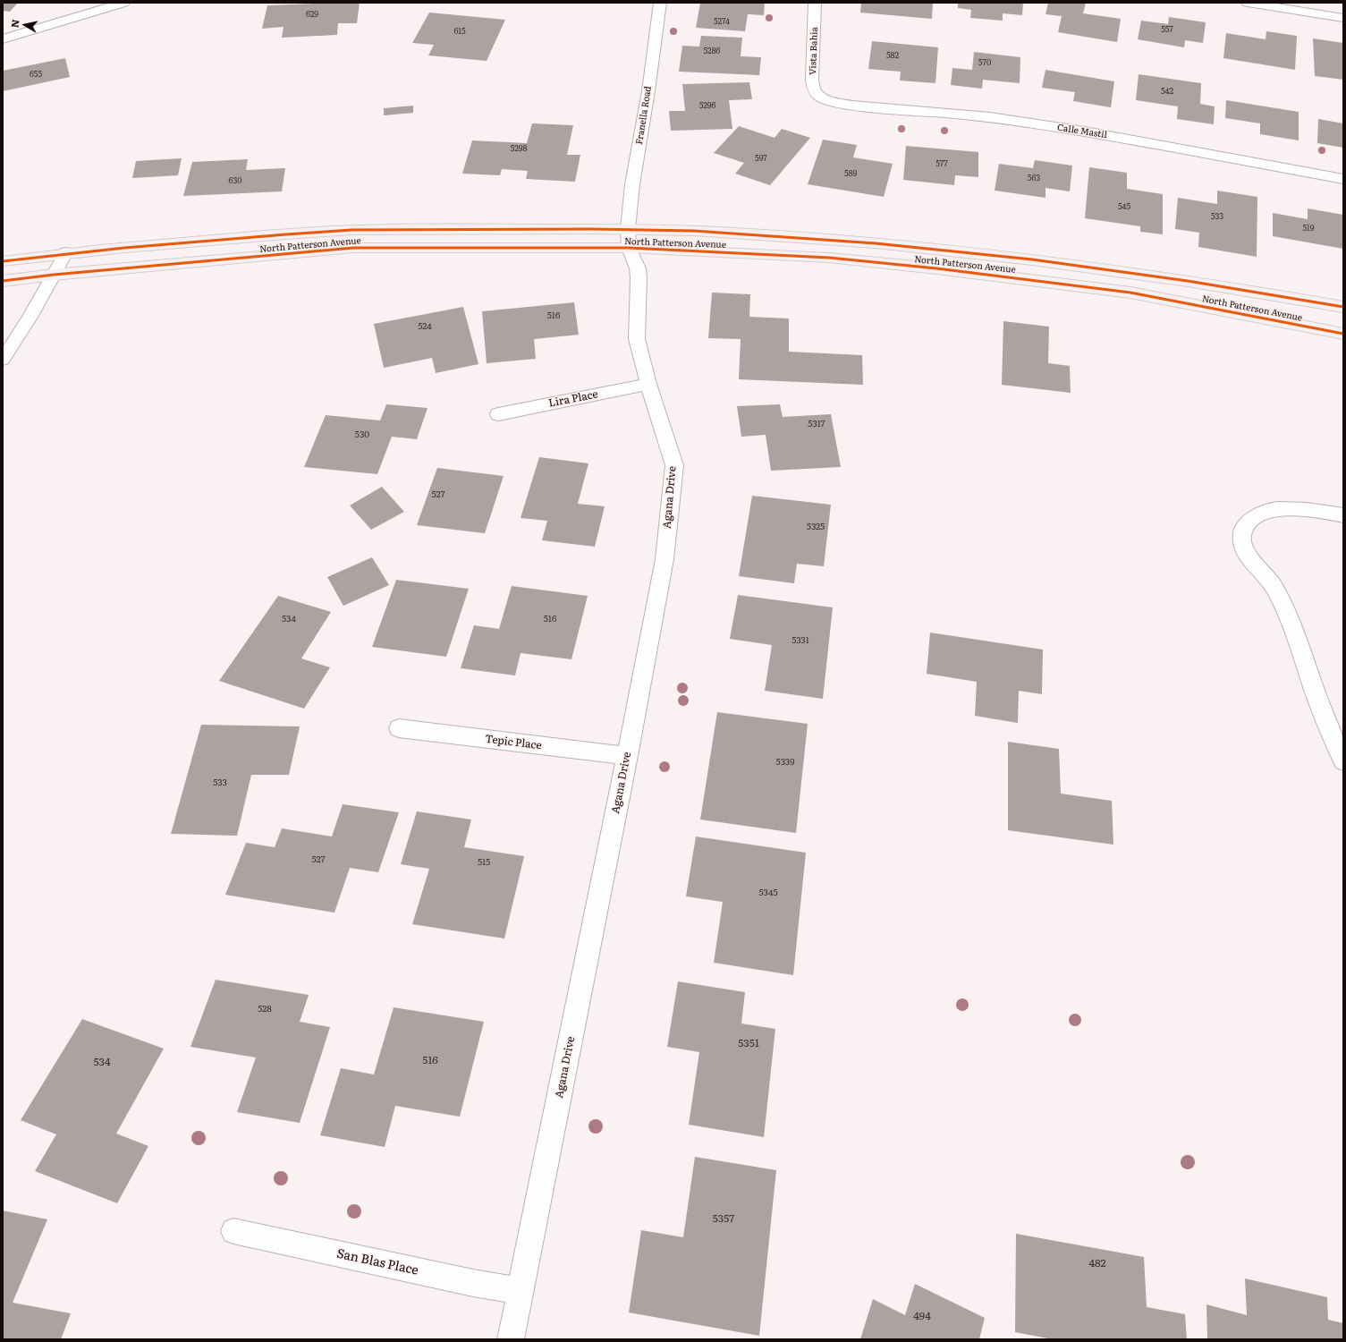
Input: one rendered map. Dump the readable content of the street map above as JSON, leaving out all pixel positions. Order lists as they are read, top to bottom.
{
  "streets": {
    "main road": ["North Patterson Avenue"],
    "street": [
      "Vista Bahia",
      "Franella Road",
      "Calle Mastil",
      "Lira Place",
      "Agana Drive",
      "Tepic Place",
      "San Blas Place"
    ]
  },
  "crossings": [
    ["Vista Bahia", "Calle Mastil"],
    ["Franella Road", "North Patterson Avenue"],
    ["Franella Road", "Agana Drive"],
    ["North Patterson Avenue", "Agana Drive"],
    ["Lira Place", "Agana Drive"],
    ["Agana Drive", "Tepic Place"],
    ["Agana Drive", "San Blas Place"]
  ],
  "house_numbers": [
    "629",
    "5274",
    "557",
    "615",
    "5286",
    "582",
    "570",
    "655",
    "542",
    "5296",
    "5298",
    "597",
    "577",
    "589",
    "563",
    "630",
    "545",
    "533",
    "519",
    "516",
    "524",
    "5317",
    "530",
    "527",
    "5325",
    "534",
    "516",
    "5331",
    "5339",
    "533",
    "527",
    "515",
    "5345",
    "528",
    "5351",
    "516",
    "534",
    "5357",
    "482",
    "494"
  ],
  "north": "left"
}
